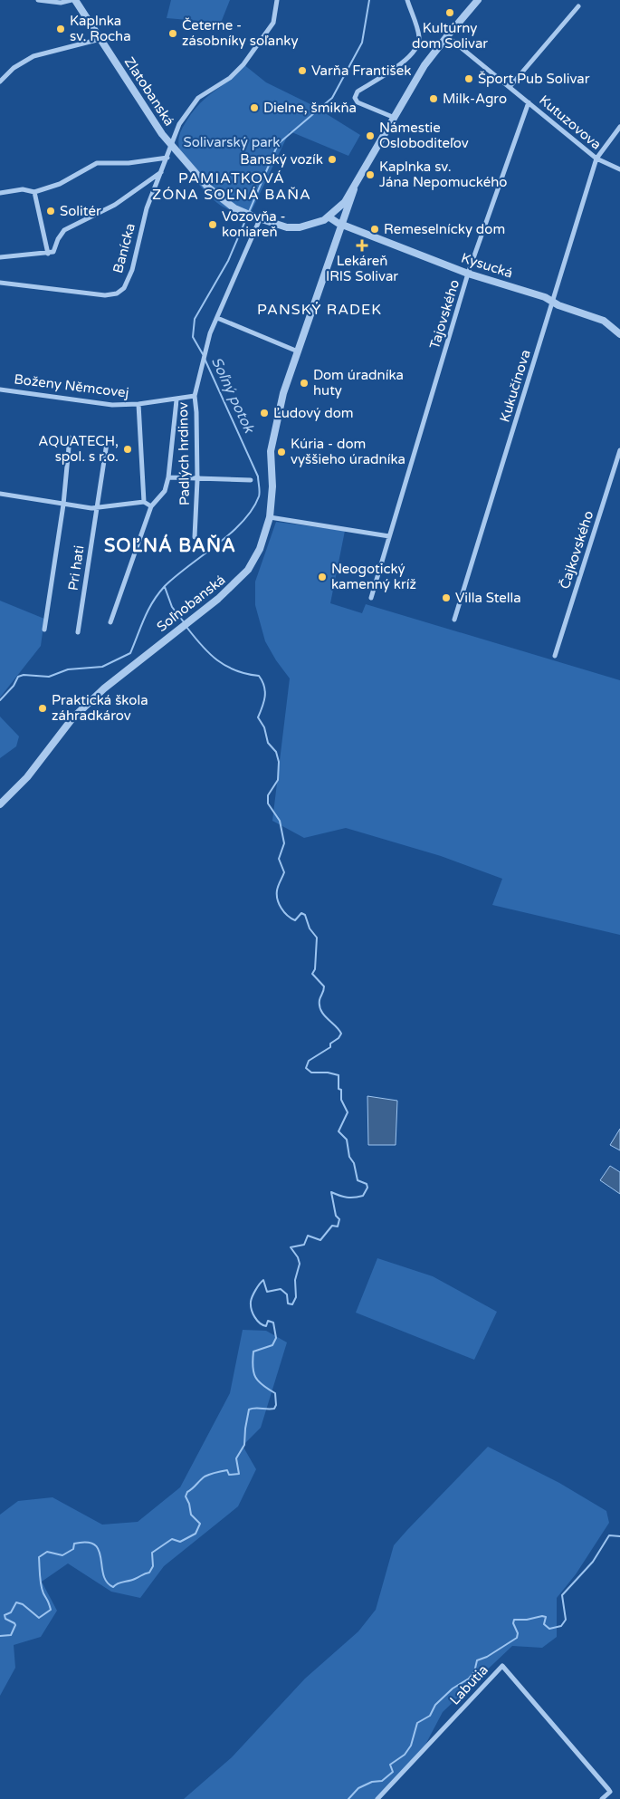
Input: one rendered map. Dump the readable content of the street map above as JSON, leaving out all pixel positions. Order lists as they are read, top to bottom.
{
  "streets": {
    "street": [
      "Zlatobanská",
      "Kutuzovova",
      "Banícka",
      "Kysucká",
      "Tajovského",
      "Boženy Němcovej",
      "Kukučínova",
      "Padlých hrdinov",
      "Čajkovského",
      "Pri hati",
      "Soľnobanská",
      "Labutia"
    ]
  },
  "crossings": [
    ["Zlatobanská", "Banícka"],
    ["Zlatobanská", "Padlých hrdinov"],
    ["Kutuzovova", "Tajovského"],
    ["Kutuzovova", "Kukučínova"],
    ["Kysucká", "Tajovského"],
    ["Kysucká", "Kukučínova"],
    ["Kysucká", "Soľnobanská"],
    ["Boženy Němcovej", "Padlých hrdinov"]
  ],
  "districts": ["PAMIATKOVÁ ZÓNA SOĽNÁ BAŇA", "PANSKÝ RADEK", "SOĽNÁ BAŇA"],
  "water": ["Soľný potok"],
  "parks": ["Solivarský park"],
  "places": {
    "other": [
      "Kultúrny dom Solivar",
      "Kaplnka sv. Rocha",
      "Četerne - zásobníky soľanky",
      "Varňa František",
      "Šport Pub Solivar",
      "Milk-Agro",
      "Dielne, šmikňa",
      "Námestie Osloboditeľov",
      "Banský vozík",
      "Kaplnka sv. Jána Nepomuckého",
      "Solitér",
      "Vozovňa - koniareň",
      "Remeselnícky dom",
      "Dom úradníka huty",
      "Ľudový dom",
      "AQUATECH, spol. s r.o.",
      "Kúria - dom vyššieho úradníka",
      "Neogotický kamenný kríž",
      "Villa Stella",
      "Praktická škola záhradkárov"
    ],
    "health": ["Lekáreň IRIS Solivar"]
  }
}
